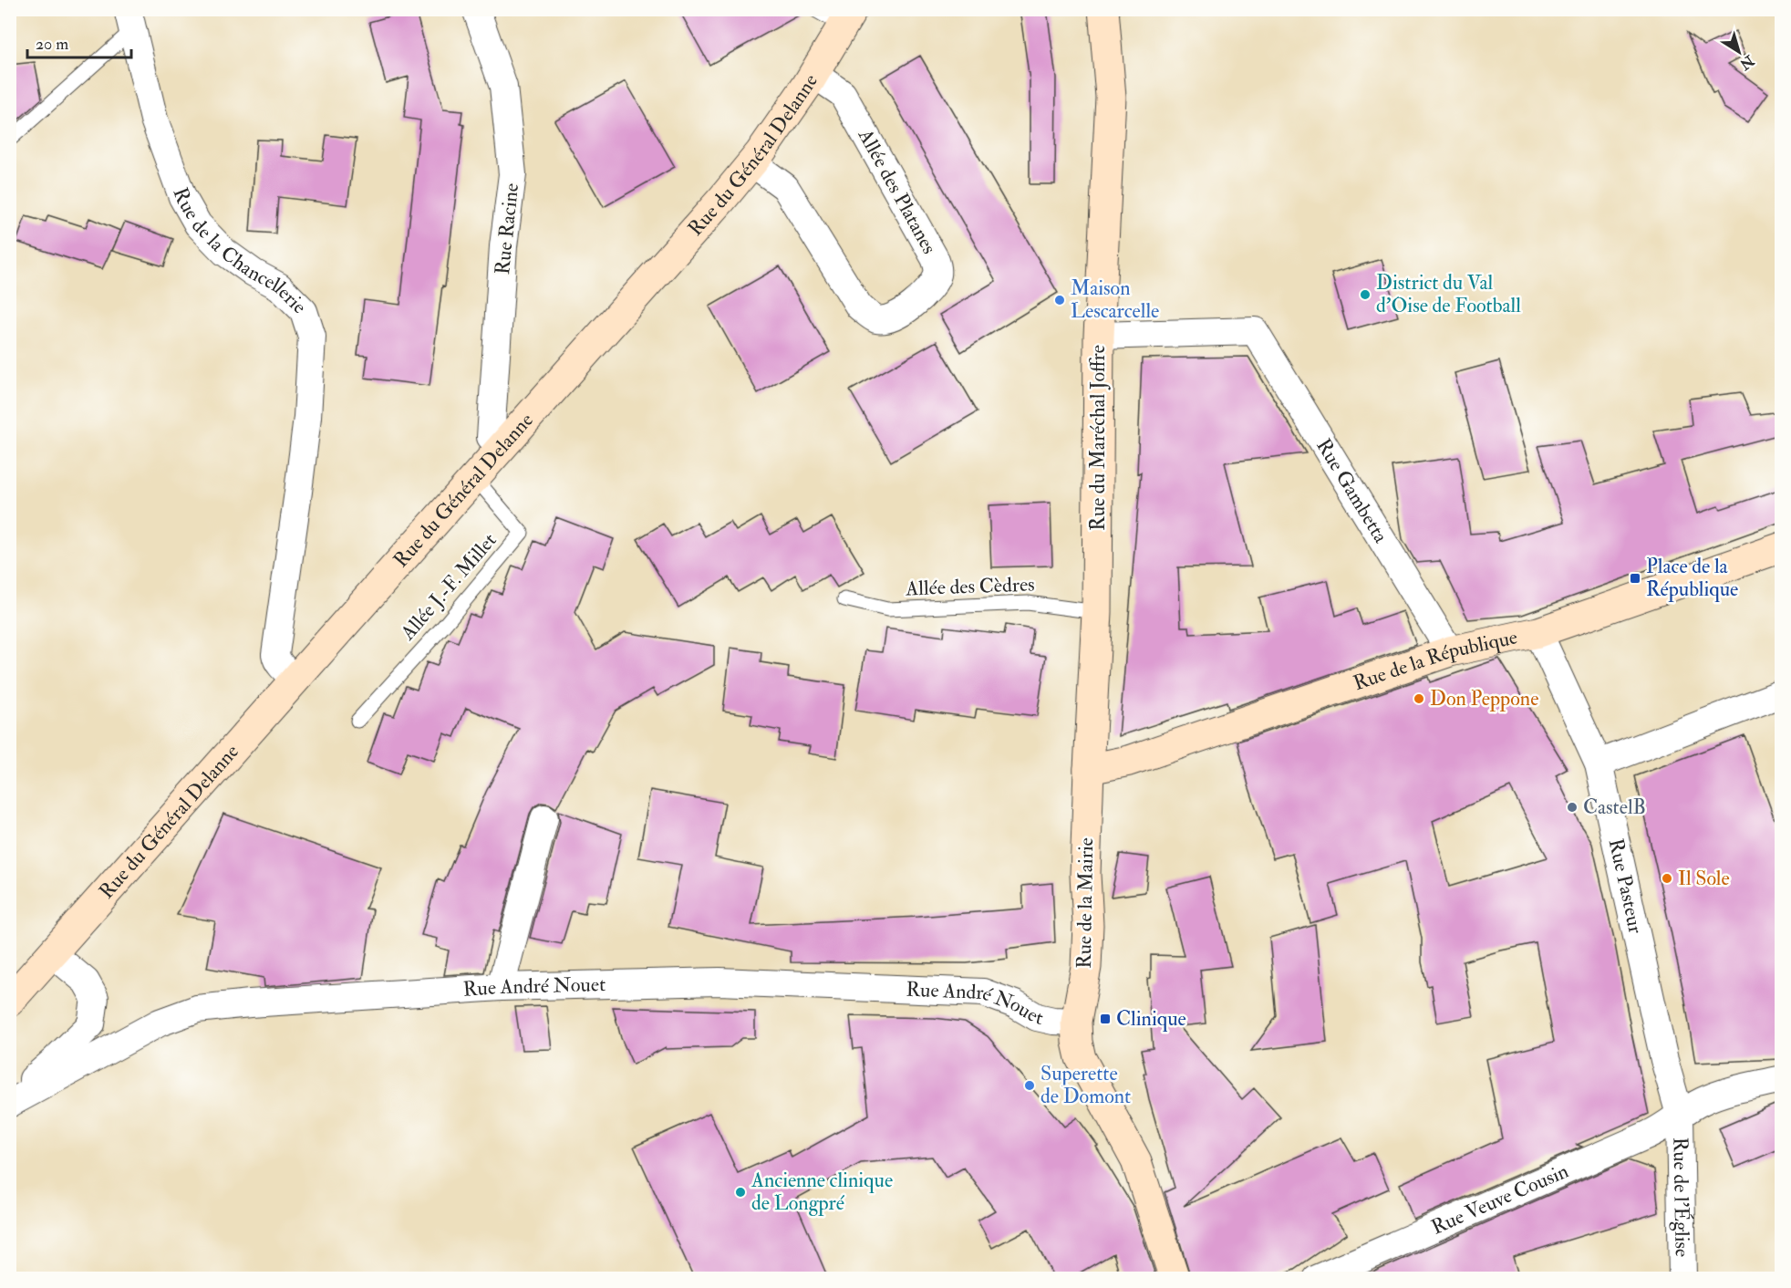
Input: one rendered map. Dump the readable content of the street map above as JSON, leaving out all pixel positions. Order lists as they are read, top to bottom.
{
  "streets": {
    "street": [
      "Rue du Général Delanne",
      "Allée des Platanes",
      "Rue Racine",
      "Rue de la Chancellerie",
      "Rue du Maréchal Joffre",
      "Rue Gambetta",
      "Rue de la République",
      "Rue Pasteur",
      "Rue de la Mairie",
      "Rue André Nouet",
      "Rue de l'Église",
      "Rue Veuve Cousin"
    ],
    "lane": ["Allée J.-F. Millet", "Allée des Cèdres"]
  },
  "crossings": [
    ["Rue du Général Delanne", "Allée des Platanes"],
    ["Rue du Général Delanne", "Rue Racine"],
    ["Rue du Général Delanne", "Rue de la Chancellerie"],
    ["Rue du Général Delanne", "Allée J.-F. Millet"],
    ["Rue du Maréchal Joffre", "Rue Gambetta"],
    ["Rue du Maréchal Joffre", "Allée des Cèdres"],
    ["Rue du Maréchal Joffre", "Rue de la République"],
    ["Rue du Maréchal Joffre", "Rue de la Mairie"],
    ["Rue Gambetta", "Rue de la République"],
    ["Rue de la République", "Rue Pasteur"],
    ["Rue de la République", "Rue de la Mairie"],
    ["Rue Pasteur", "Rue de l'Église"],
    ["Rue Pasteur", "Rue Veuve Cousin"],
    ["Rue de la Mairie", "Rue André Nouet"],
    ["Rue de l'Église", "Rue Veuve Cousin"]
  ],
  "places": {
    "other": [
      "District du Val d'Oise de Football",
      "Maison Lescarcelle",
      "Don Peppone",
      "CastelB",
      "Il Sole",
      "Superette de Domont",
      "Ancienne clinique de Longpré"
    ],
    "transit": ["Place de la République", "Clinique"]
  },
  "scale_bar": "20 m",
  "north": "bottom right"
}
